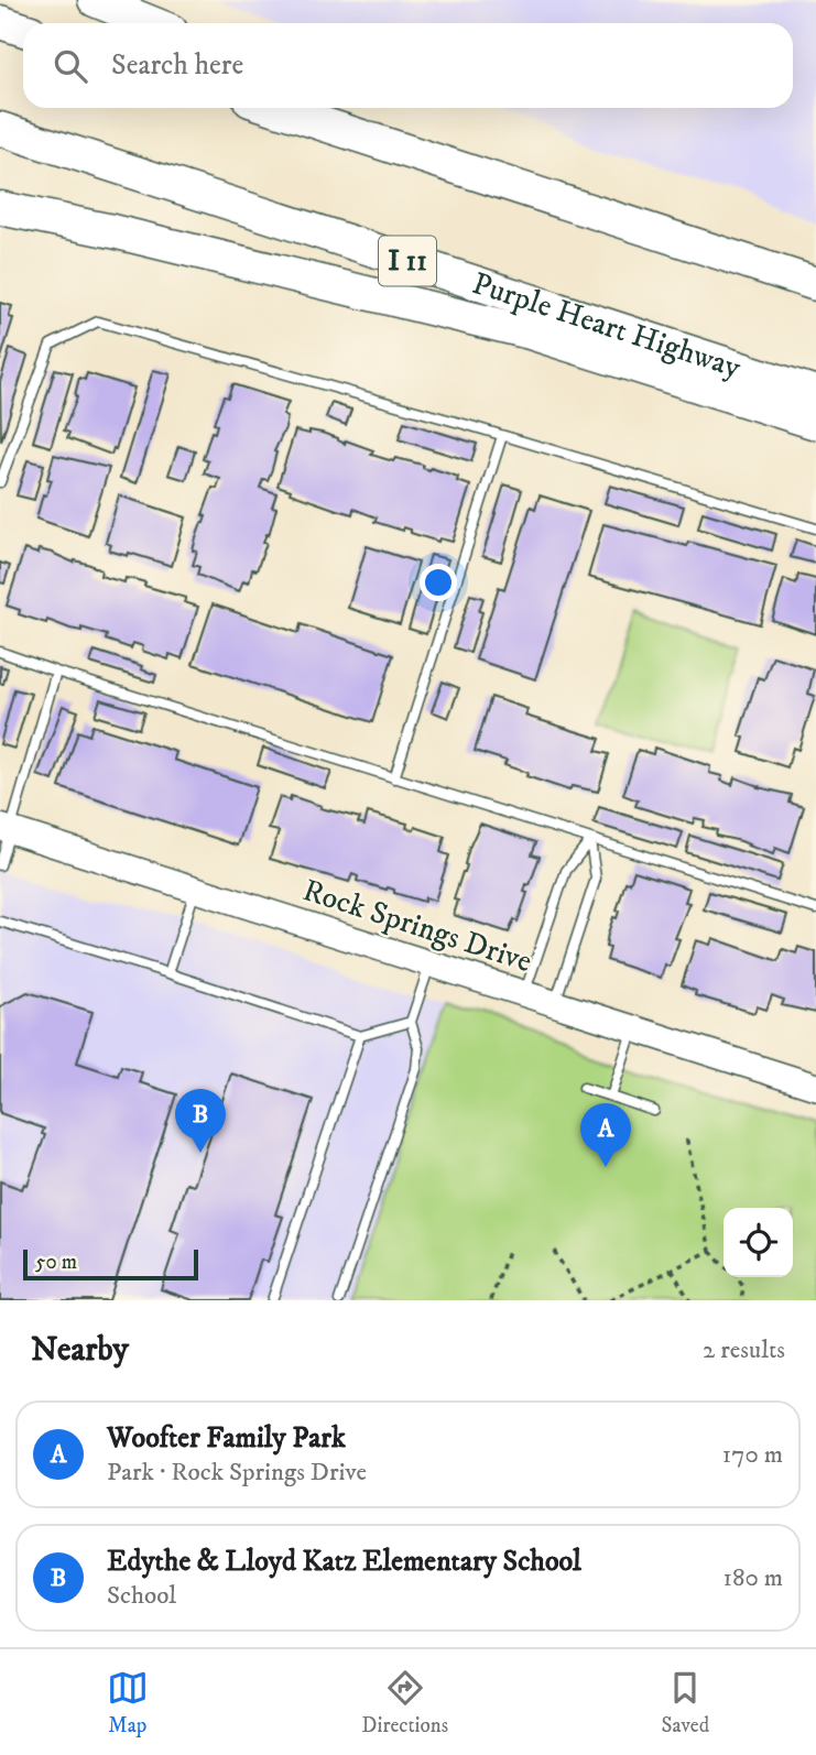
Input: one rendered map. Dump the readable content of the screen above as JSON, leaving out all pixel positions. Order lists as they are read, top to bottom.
{
  "streets": {
    "highway": ["I 11", "Purple Heart Highway"],
    "street": ["Rock Springs Drive"]
  },
  "scale_bar": "50 m",
  "page": {
    "search": "Search here",
    "pins": ["B", "A"],
    "scale": "50 m",
    "heading": ["Nearby", "2 results"],
    "list": [
      {
        "mark": "A",
        "name": "Woofter Family Park",
        "note": "Park · Rock Springs Drive",
        "value": "170 m"
      },
      {
        "mark": "B",
        "name": "Edythe & Lloyd Katz Elementary School",
        "note": "School",
        "value": "180 m"
      }
    ],
    "nav": ["Map", "Directions", "Saved"]
  }
}
